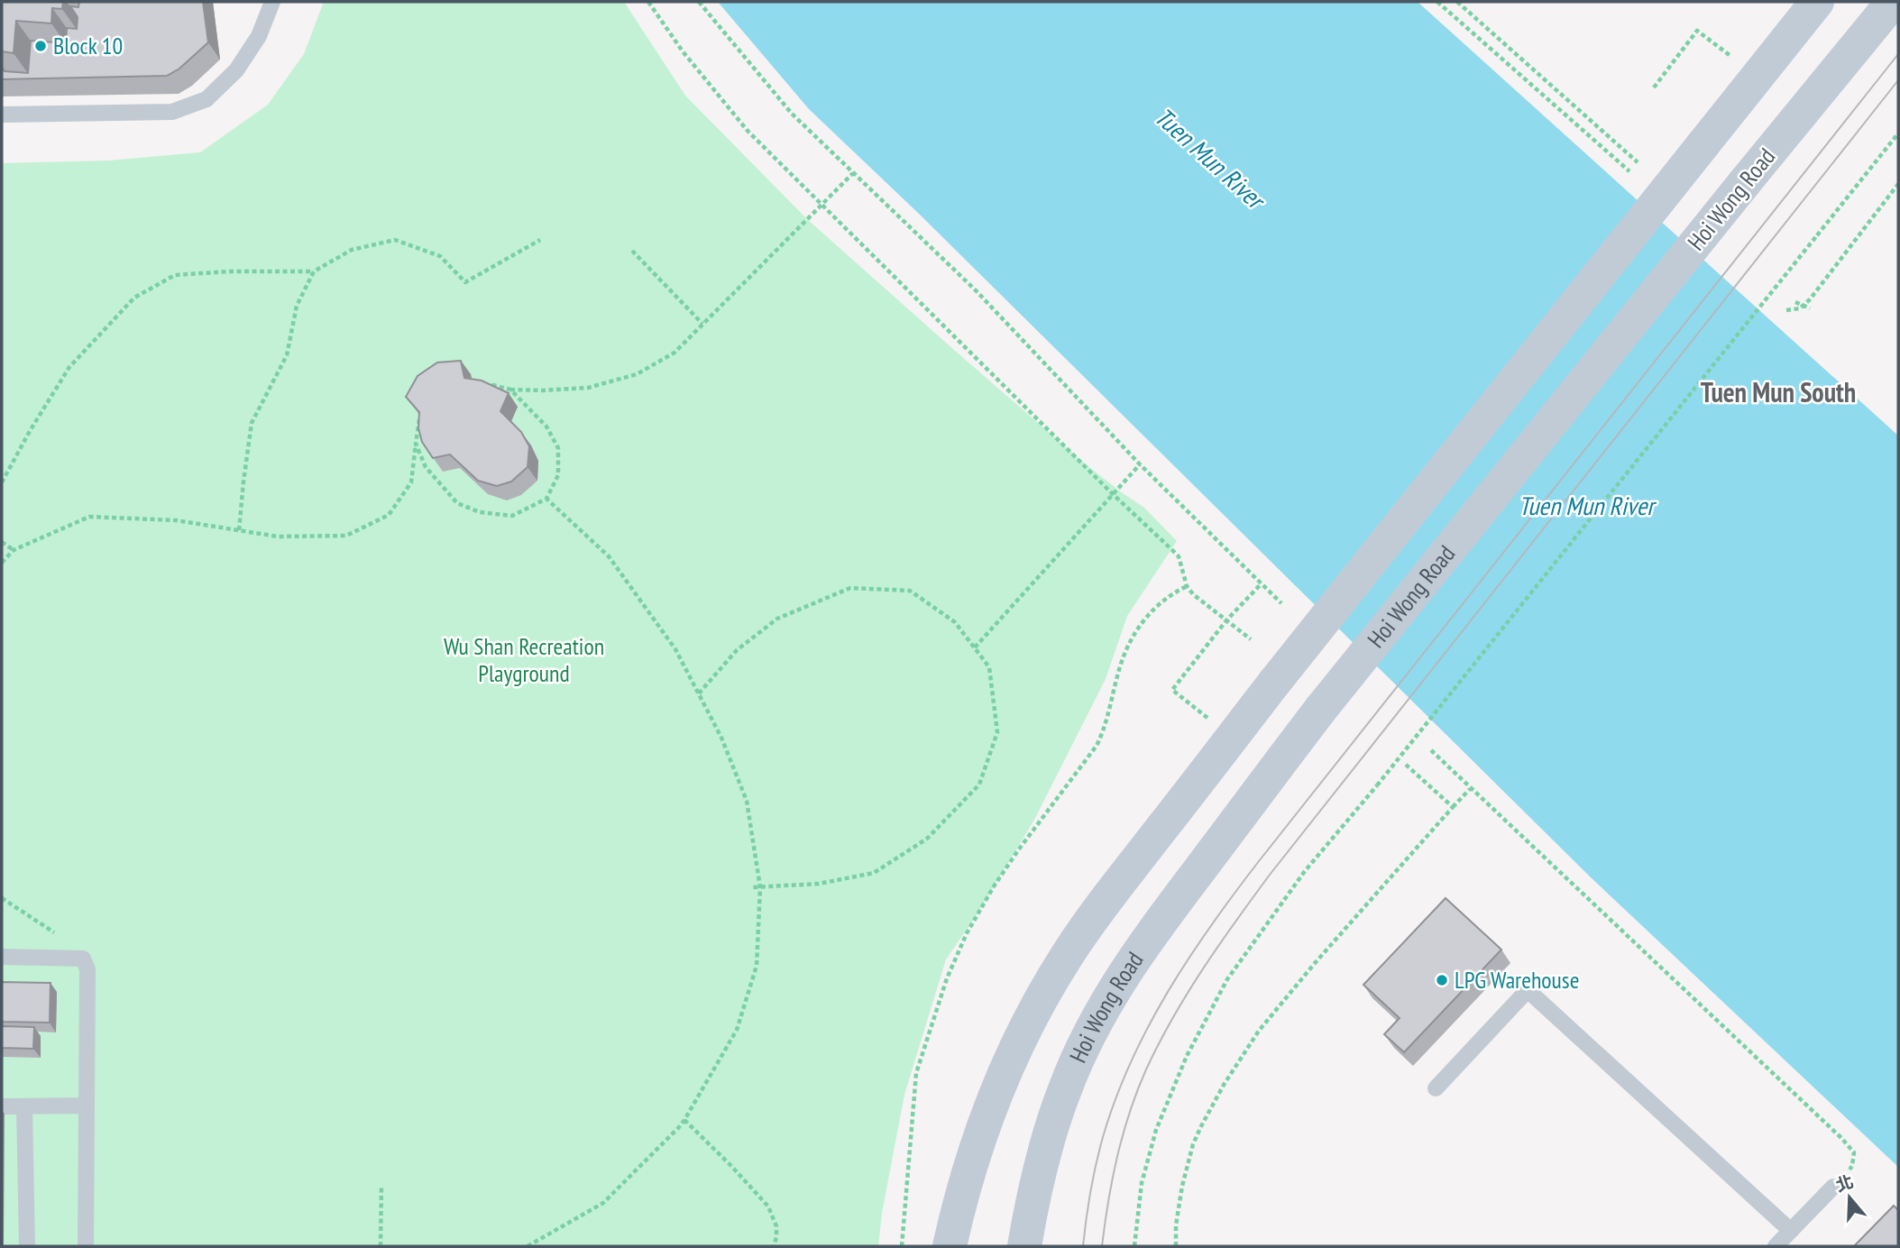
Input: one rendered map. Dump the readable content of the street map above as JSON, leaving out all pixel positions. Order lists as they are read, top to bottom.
{
  "streets": {
    "main road": ["Hoi Wong Road"]
  },
  "districts": ["Tuen Mun South"],
  "water": ["Tuen Mun River"],
  "parks": ["Wu Shan Recreation Playground"],
  "places": ["Block 10", "LPG Warehouse"],
  "north": "top"
}
